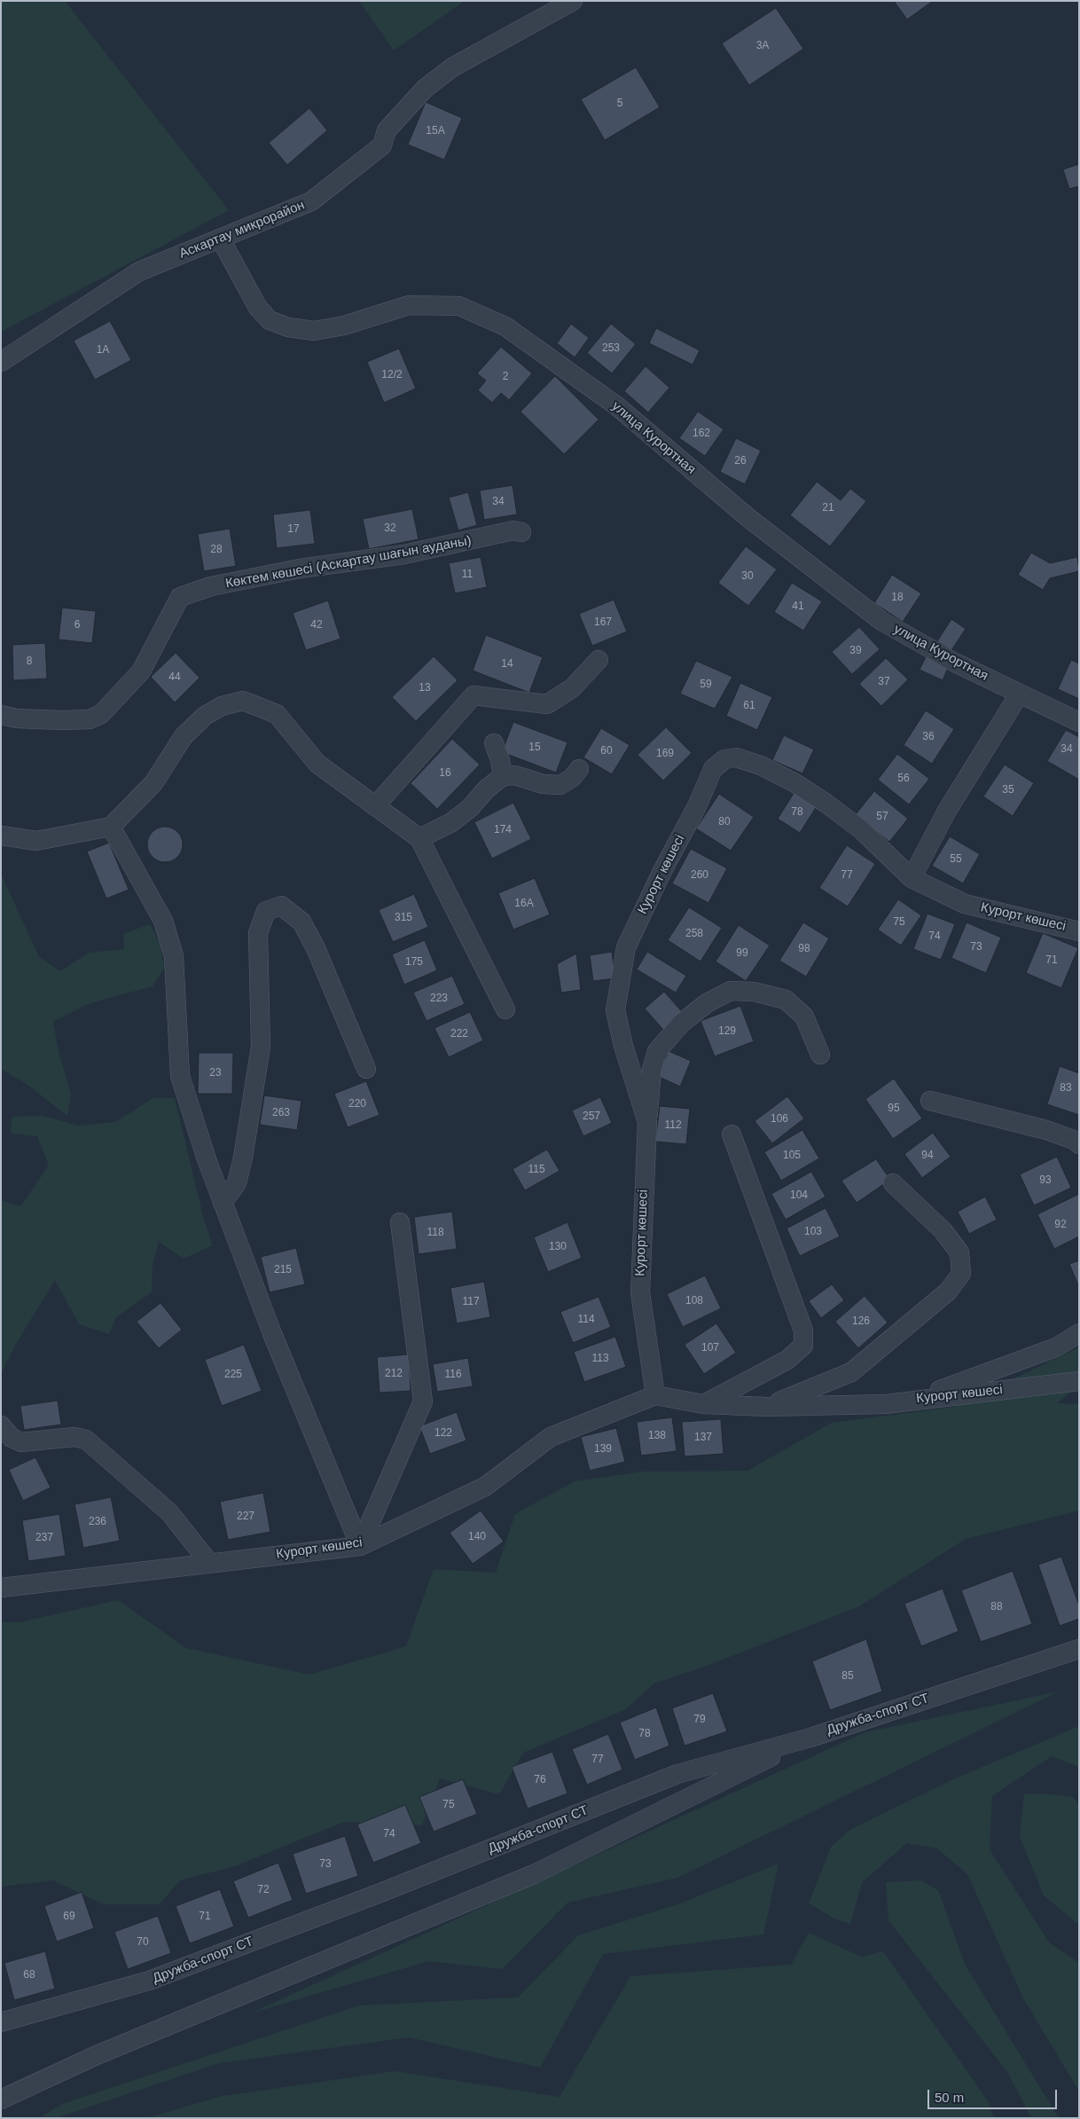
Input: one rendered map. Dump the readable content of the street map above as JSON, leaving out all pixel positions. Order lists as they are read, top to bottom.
{
  "streets": {
    "street": [
      "Аскартау микрорайон",
      "улица Курортная",
      "Көктем көшесі (Аскартау шағын ауданы)",
      "Курорт көшесі",
      "Дружба-спорт СТ"
    ]
  },
  "crossings": [
    ["Аскартау микрорайон", "улица Курортная"]
  ],
  "house_numbers": [
    "3А",
    "5",
    "15А",
    "253",
    "1А",
    "12/2",
    "2",
    "162",
    "26",
    "34",
    "21",
    "32",
    "17",
    "28",
    "11",
    "30",
    "18",
    "41",
    "167",
    "6",
    "42",
    "39",
    "8",
    "14",
    "44",
    "37",
    "59",
    "13",
    "61",
    "36",
    "15",
    "34",
    "60",
    "169",
    "16",
    "56",
    "35",
    "78",
    "57",
    "80",
    "174",
    "55",
    "260",
    "77",
    "16А",
    "315",
    "75",
    "258",
    "74",
    "73",
    "98",
    "99",
    "71",
    "175",
    "223",
    "129",
    "222",
    "23",
    "83",
    "220",
    "95",
    "263",
    "257",
    "106",
    "112",
    "105",
    "94",
    "115",
    "93",
    "104",
    "92",
    "103",
    "118",
    "130",
    "215",
    "108",
    "117",
    "114",
    "126",
    "107",
    "113",
    "212",
    "225",
    "116",
    "122",
    "138",
    "137",
    "139",
    "227",
    "236",
    "140",
    "237",
    "88",
    "85",
    "79",
    "78",
    "77",
    "76",
    "75",
    "74",
    "73",
    "72",
    "69",
    "71",
    "70",
    "68"
  ],
  "scale_bar": "50 m"
}
